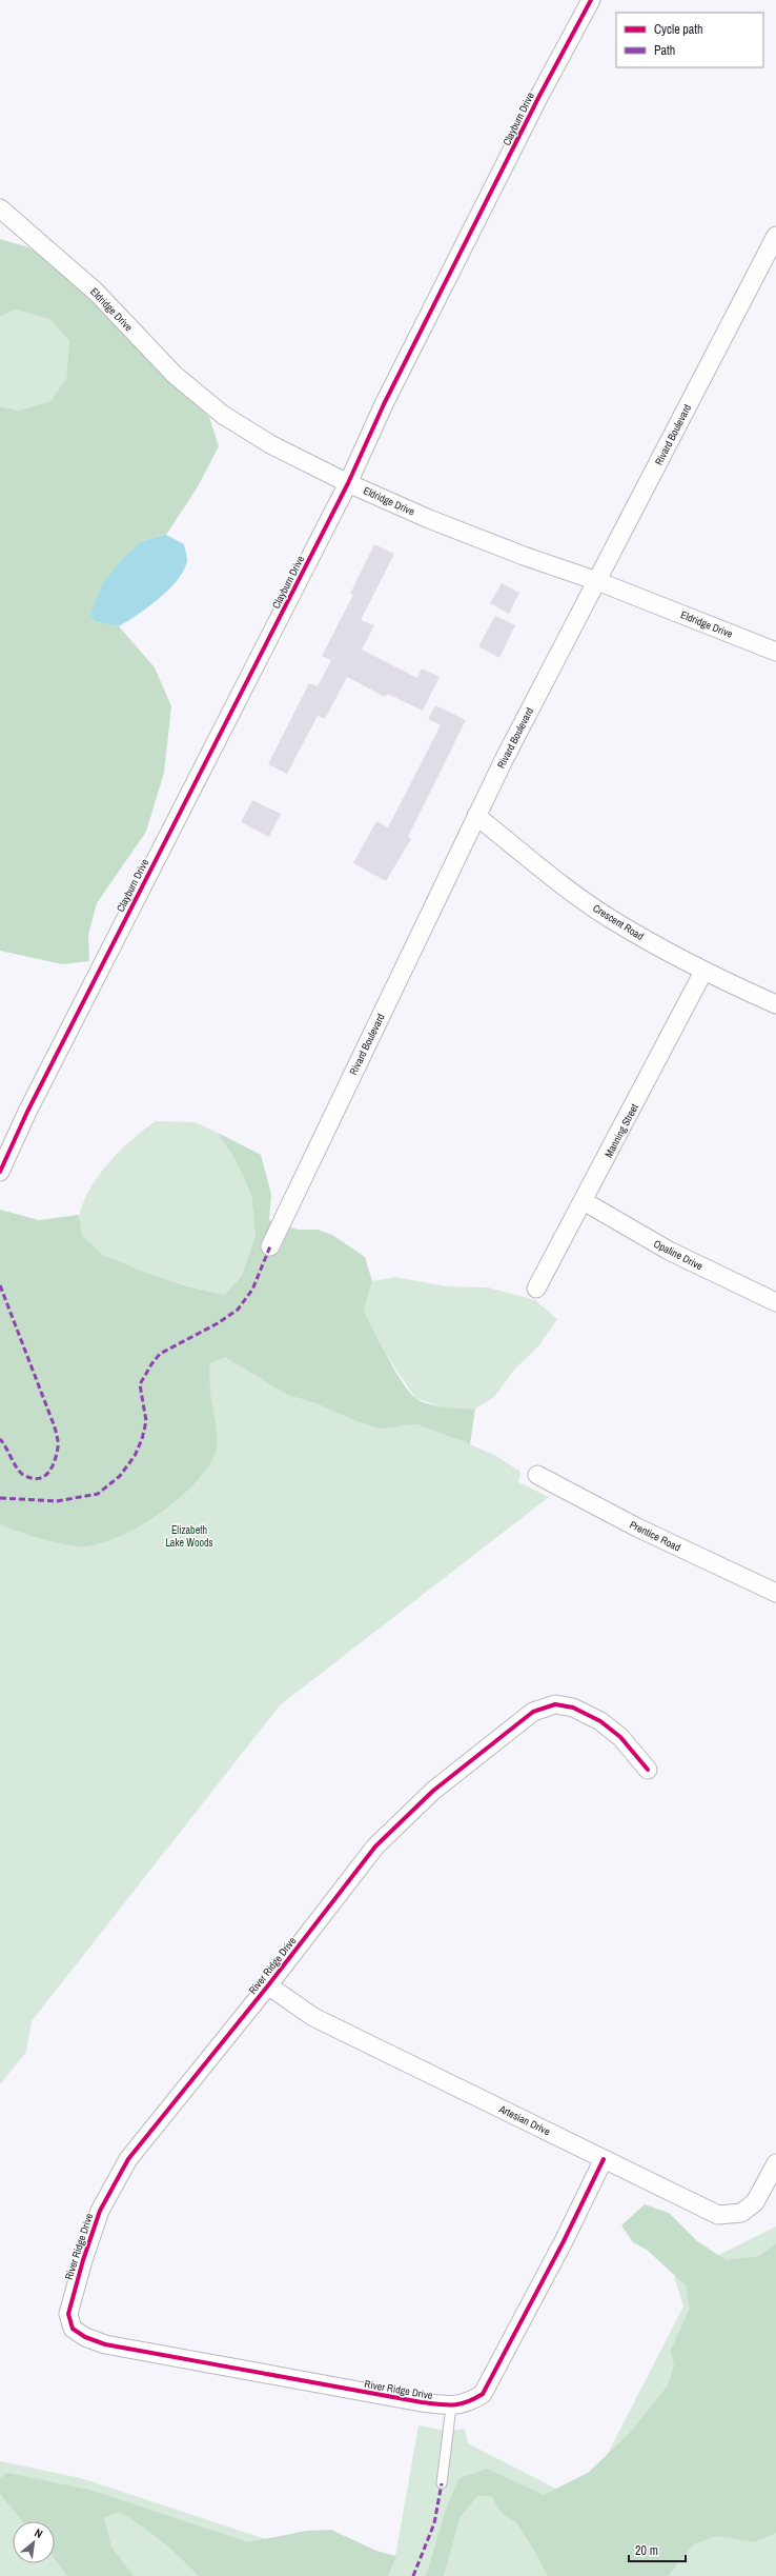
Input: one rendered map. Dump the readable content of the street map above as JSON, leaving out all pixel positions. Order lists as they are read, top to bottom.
{
  "streets": {
    "street": [
      "Clayburn Drive",
      "Eldridge Drive",
      "Rivard Boulevard",
      "Crescent Road",
      "Manning Street",
      "Opaline Drive",
      "Prentice Road",
      "River Ridge Drive",
      "Artesian Drive"
    ]
  },
  "crossings": [
    ["Clayburn Drive", "Eldridge Drive"],
    ["Eldridge Drive", "Rivard Boulevard"],
    ["Rivard Boulevard", "Crescent Road"],
    ["Crescent Road", "Manning Street"],
    ["Manning Street", "Opaline Drive"],
    ["River Ridge Drive", "Artesian Drive"]
  ],
  "parks": ["Elizabeth Lake Woods"],
  "legend": ["Cycle path", "Path"],
  "scale_bar": "20 m",
  "north": "top right"
}
